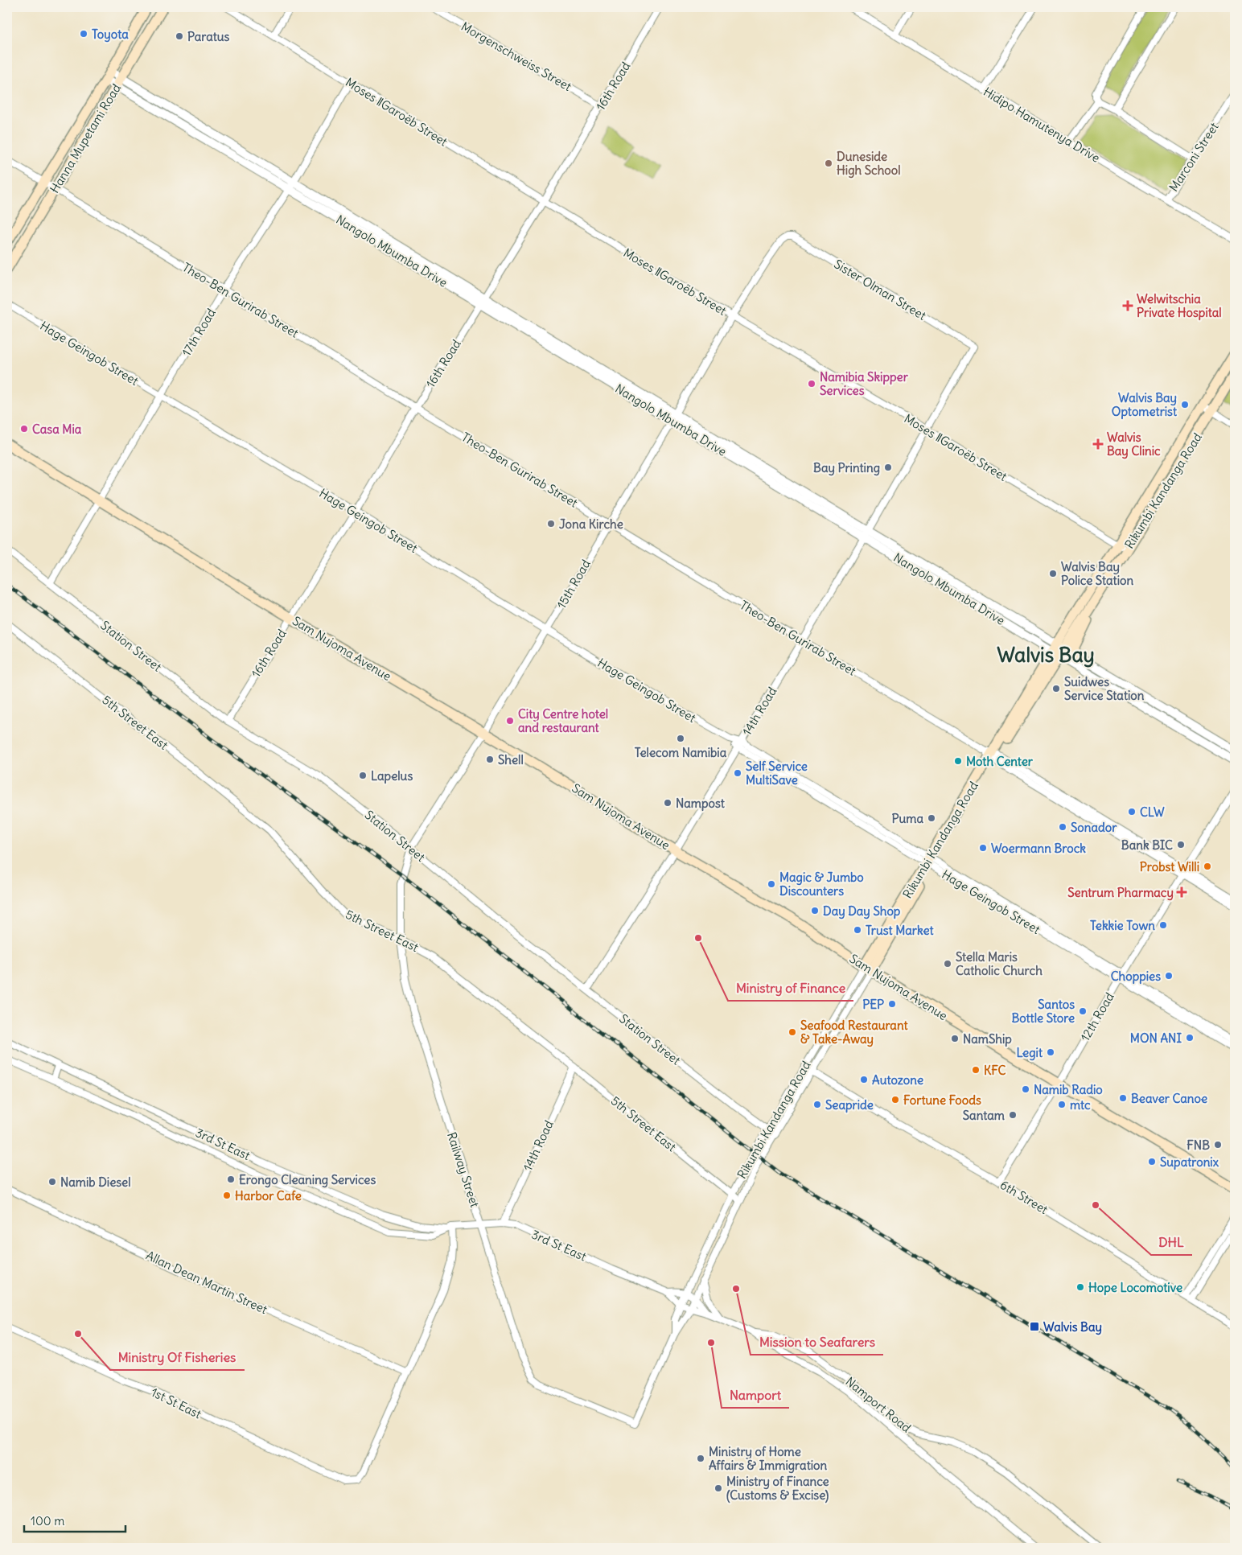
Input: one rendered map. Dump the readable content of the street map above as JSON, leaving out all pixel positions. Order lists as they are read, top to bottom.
{
  "streets": {
    "main road": ["Hanna Mupetami Road", "Rikumbi Kandanga Road", "Sam Nujoma Avenue"],
    "street": [
      "Morgenschweiss Street",
      "16th Road",
      "Moses ǁGaroëb Street",
      "Hidipo Hamutenya Drive",
      "Marconi Street",
      "Nangolo Mbumba Drive",
      "Sister Olman Street",
      "Theo-Ben Gurirab Street",
      "17th Road",
      "Hage Geingob Street",
      "15th Road",
      "Station Street",
      "14th Road",
      "5th Street East",
      "12th Road",
      "3rd St East",
      "Railway Street",
      "6th Street",
      "Allan Dean Martin Street",
      "1st St East",
      "Namport Road"
    ]
  },
  "crossings": [
    ["Morgenschweiss Street", "16th Road"],
    ["16th Road", "Moses ǁGaroëb Street"],
    ["16th Road", "Nangolo Mbumba Drive"],
    ["16th Road", "Theo-Ben Gurirab Street"],
    ["16th Road", "Hage Geingob Street"],
    ["16th Road", "Station Street"],
    ["16th Road", "Sam Nujoma Avenue"],
    ["Moses ǁGaroëb Street", "Sister Olman Street"],
    ["Moses ǁGaroëb Street", "17th Road"],
    ["Moses ǁGaroëb Street", "Rikumbi Kandanga Road"],
    ["Moses ǁGaroëb Street", "15th Road"],
    ["Moses ǁGaroëb Street", "14th Road"],
    ["Hidipo Hamutenya Drive", "Marconi Street"],
    ["Hanna Mupetami Road", "Nangolo Mbumba Drive"],
    ["Hanna Mupetami Road", "Theo-Ben Gurirab Street"],
    ["Nangolo Mbumba Drive", "17th Road"],
    ["Nangolo Mbumba Drive", "Rikumbi Kandanga Road"],
    ["Nangolo Mbumba Drive", "15th Road"],
    ["Nangolo Mbumba Drive", "14th Road"],
    ["Sister Olman Street", "15th Road"],
    ["Sister Olman Street", "14th Road"],
    ["Theo-Ben Gurirab Street", "17th Road"],
    ["Theo-Ben Gurirab Street", "Rikumbi Kandanga Road"],
    ["Theo-Ben Gurirab Street", "15th Road"],
    ["Theo-Ben Gurirab Street", "14th Road"],
    ["Theo-Ben Gurirab Street", "12th Road"],
    ["17th Road", "Hage Geingob Street"],
    ["17th Road", "Station Street"],
    ["17th Road", "Sam Nujoma Avenue"],
    ["Hage Geingob Street", "Rikumbi Kandanga Road"],
    ["Hage Geingob Street", "15th Road"],
    ["Hage Geingob Street", "14th Road"],
    ["Hage Geingob Street", "12th Road"],
    ["Rikumbi Kandanga Road", "Station Street"],
    ["Rikumbi Kandanga Road", "Sam Nujoma Avenue"],
    ["Rikumbi Kandanga Road", "5th Street East"],
    ["Rikumbi Kandanga Road", "3rd St East"],
    ["Rikumbi Kandanga Road", "6th Street"],
    ["Rikumbi Kandanga Road", "Namport Road"],
    ["15th Road", "Station Street"],
    ["15th Road", "Sam Nujoma Avenue"],
    ["15th Road", "Railway Street"],
    ["Station Street", "14th Road"],
    ["Station Street", "Railway Street"],
    ["Sam Nujoma Avenue", "14th Road"],
    ["Sam Nujoma Avenue", "12th Road"],
    ["14th Road", "5th Street East"],
    ["14th Road", "3rd St East"],
    ["5th Street East", "Railway Street"],
    ["12th Road", "6th Street"],
    ["3rd St East", "Railway Street"],
    ["3rd St East", "Namport Road"],
    ["Allan Dean Martin Street", "1st St East"]
  ],
  "districts": ["Walvis Bay"],
  "places": {
    "other": [
      "Toyota",
      "Paratus",
      "Duneside High School",
      "Namibia Skipper Services",
      "Walvis Bay Optometrist",
      "Casa Mia",
      "Bay Printing",
      "Jona Kirche",
      "Walvis Bay Police Station",
      "Suidwes Service Station",
      "City Centre hotel and restaurant",
      "Telecom Namibia",
      "Shell",
      "Moth Center",
      "Self Service MultiSave",
      "Lapelus",
      "Nampost",
      "CLW",
      "Puma",
      "Sonador",
      "Bank BIC",
      "Woermann Brock",
      "Probst Willi",
      "Magic & Jumbo Discounters",
      "Day Day Shop",
      "Tekkie Town",
      "Trust Market",
      "Ministry of Finance",
      "Stella Maris Catholic Church",
      "Choppies",
      "PEP",
      "Santos Bottle Store",
      "Seafood Restaurant & Take-Away",
      "MON ANI",
      "NamShip",
      "Legit",
      "KFC",
      "Autozone",
      "Namib Radio",
      "Beaver Canoe",
      "Fortune Foods",
      "Seapride",
      "mtc",
      "Santam",
      "FNB",
      "Supatronix",
      "Erongo Cleaning Services",
      "Namib Diesel",
      "Harbor Cafe",
      "DHL",
      "Hope Locomotive",
      "Mission to Seafarers",
      "Ministry Of Fisheries",
      "Namport",
      "Ministry of Home Affairs & Immigration",
      "Ministry of Finance (Customs & Excise)"
    ],
    "health": ["Welwitschia Private Hospital", "Walvis Bay Clinic", "Sentrum Pharmacy"],
    "transit": ["Walvis Bay"]
  },
  "scale_bar": "100 m"
}
